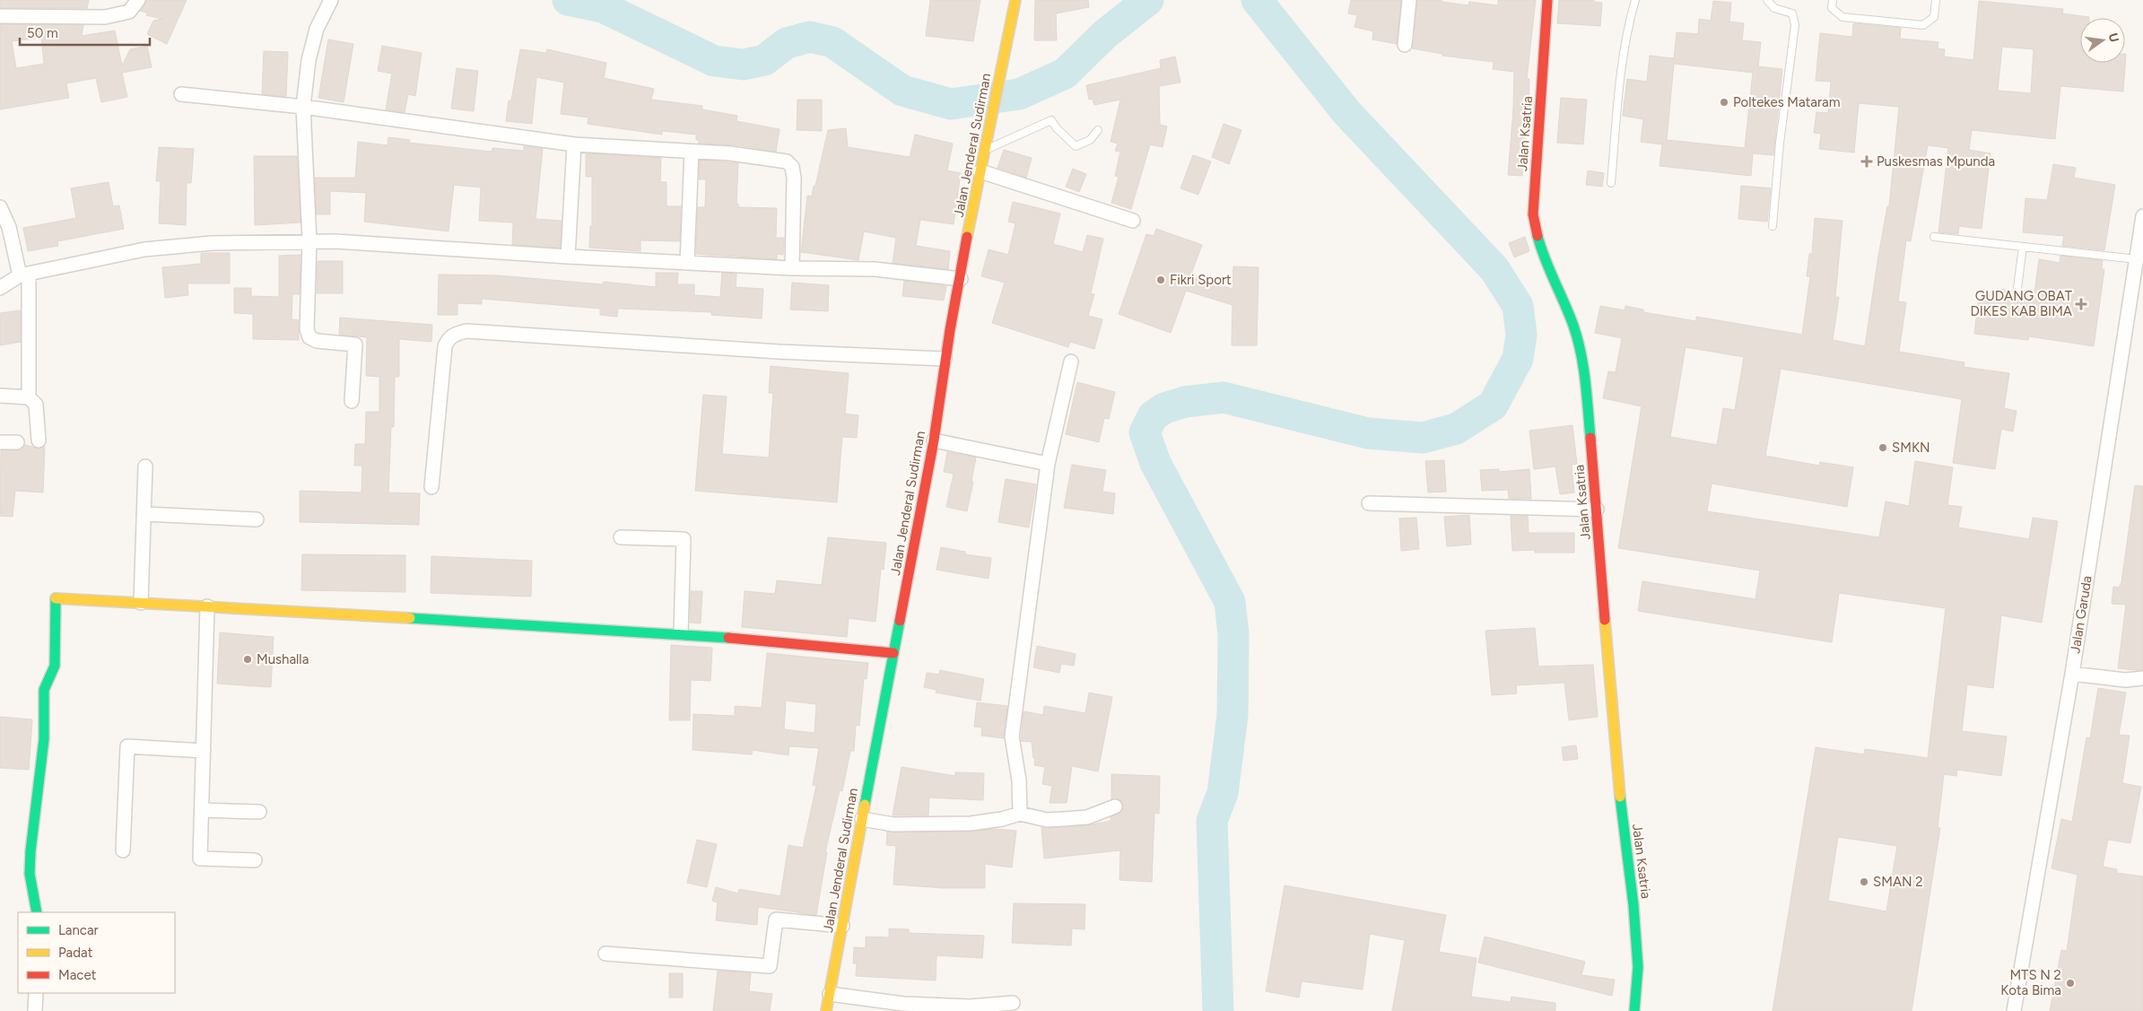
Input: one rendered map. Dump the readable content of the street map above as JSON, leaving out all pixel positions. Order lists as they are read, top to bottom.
{
  "streets": {
    "street": ["Jalan Ksatria", "Jalan Jenderal Sudirman", "Jalan Garuda"]
  },
  "places": {
    "other": [
      "Poltekes Mataram",
      "Fikri Sport",
      "SMKN",
      "Mushalla",
      "SMAN 2",
      "MTS N 2 Kota Bima"
    ],
    "health": ["Puskesmas Mpunda", "GUDANG OBAT DIKES KAB BIMA"]
  },
  "legend": ["Lancar", "Padat", "Macet"],
  "scale_bar": "50 m",
  "north": "right"
}
